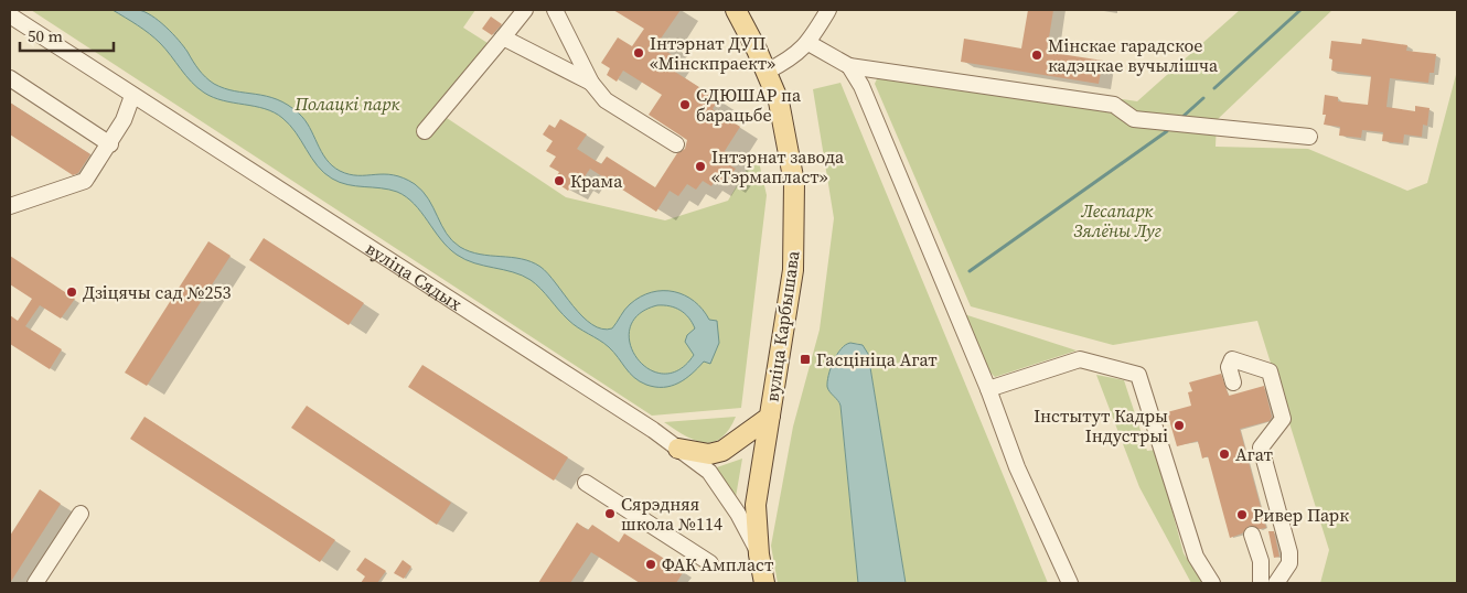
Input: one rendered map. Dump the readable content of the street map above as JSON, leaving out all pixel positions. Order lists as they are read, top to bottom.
{
  "streets": {
    "main road": ["вуліца Сядых", "вуліца Карбышава"]
  },
  "crossings": [
    ["вуліца Сядых", "вуліца Карбышава"]
  ],
  "parks": ["Полацкі парк", "Лесапарк Зялёны Луг"],
  "places": {
    "other": [
      "Інтэрнат ДУП «Мінскпраект»",
      "Мінскае гарадское кадэцкае вучылішча",
      "СДЮШАР па барацьбе",
      "Інтэрнат завода «Тэрмапласт»",
      "Крама",
      "Дзіцячы сад №253",
      "Інстытут Кадры Індустрыі",
      "Агат",
      "Сярэдняя школа №114",
      "Ривер Парк",
      "ФАК Ампласт"
    ],
    "transit": ["Гасцініца Агат"]
  },
  "scale_bar": "50 m"
}
